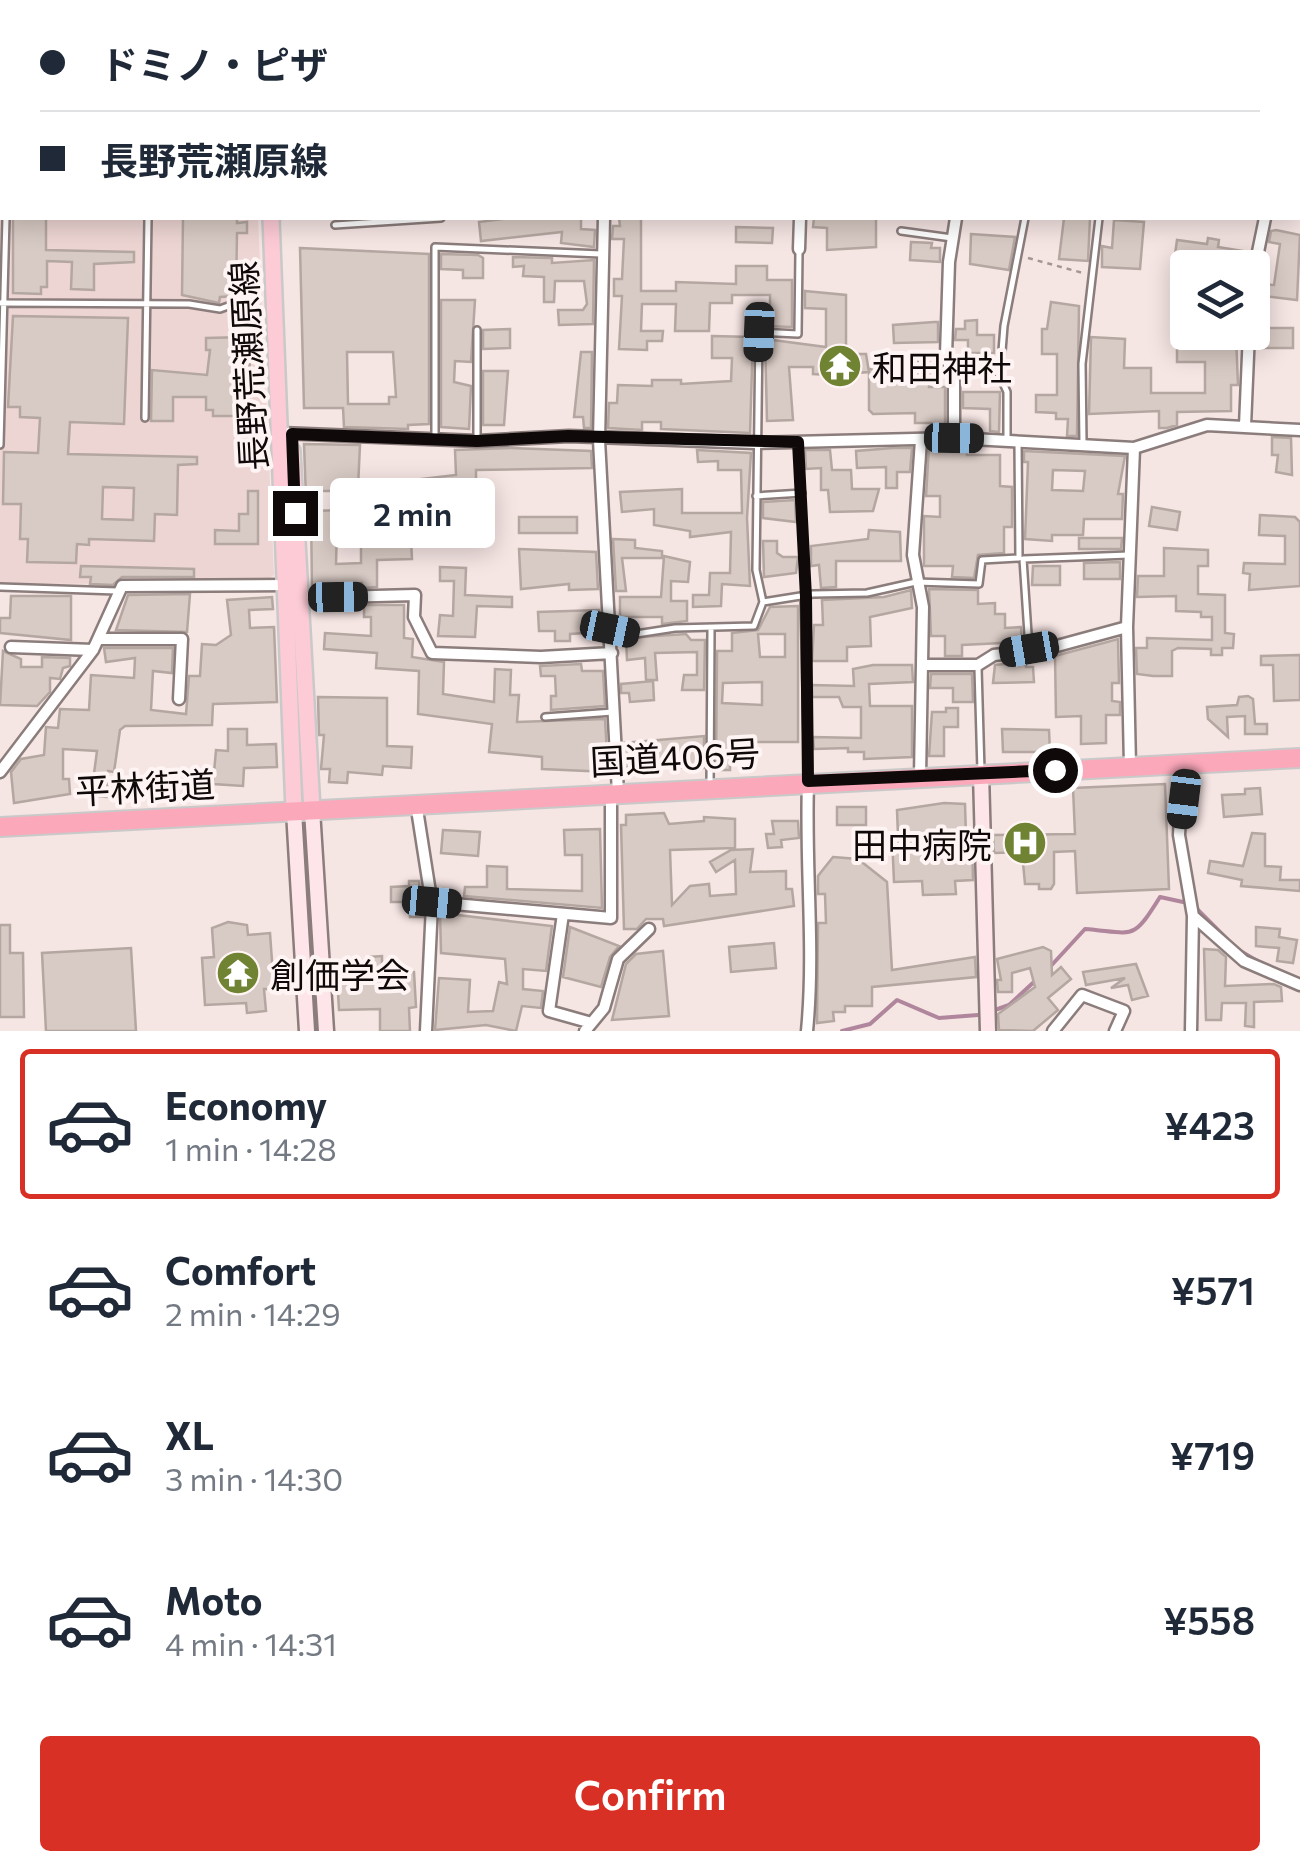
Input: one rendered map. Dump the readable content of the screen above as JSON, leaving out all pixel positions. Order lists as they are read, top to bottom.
{
  "streets": {
    "highway": ["国道406号", "平林街道"],
    "main road": ["長野荒瀬原線"]
  },
  "crossings": [
    ["長野荒瀬原線", "国道406号"],
    ["長野荒瀬原線", "平林街道"],
    ["国道406号", "平林街道"]
  ],
  "places": {
    "temple": ["和田神社", "創価学会"],
    "hospital": ["田中病院"]
  },
  "page": {
    "banner": ["ドミノ・ピザ", "長野荒瀬原線"],
    "bubble": "2 min",
    "list": [
      {
        "name": "Economy",
        "note": "1 min · 14:28",
        "value": "¥423"
      },
      {
        "name": "Comfort",
        "note": "2 min · 14:29",
        "value": "¥571"
      },
      {
        "name": "XL",
        "note": "3 min · 14:30",
        "value": "¥719"
      },
      {
        "name": "Moto",
        "note": "4 min · 14:31",
        "value": "¥558"
      }
    ],
    "buttons": "Confirm"
  }
}
